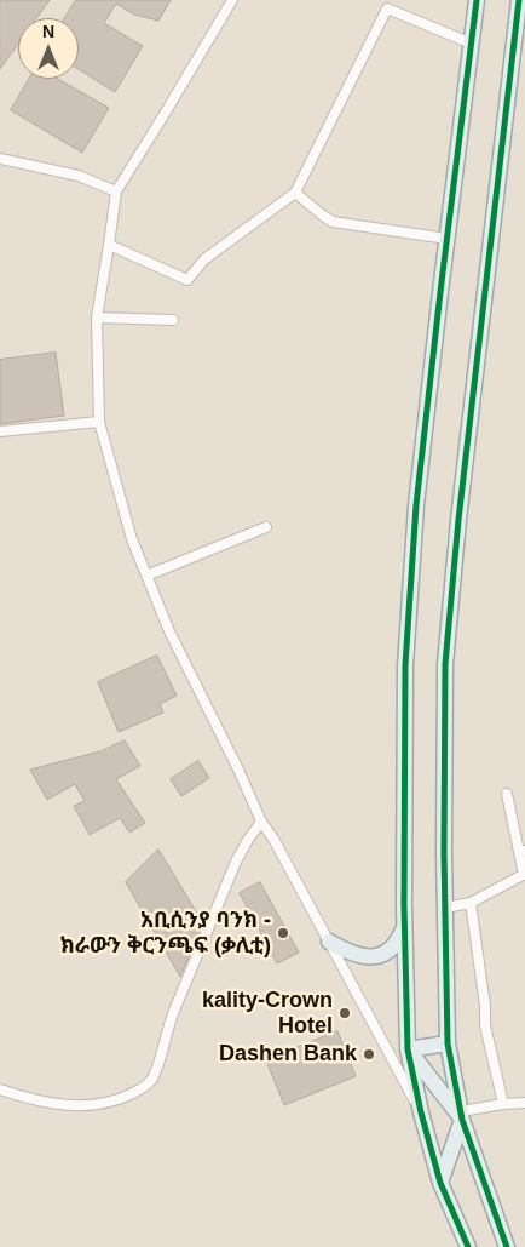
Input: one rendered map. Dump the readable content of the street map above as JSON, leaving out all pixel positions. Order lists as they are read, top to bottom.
{
  "places": ["አቢሲንያ ባንክ - ክራውን ቅርንጫፍ (ቃሊቲ)", "kality-Crown Hotel", "Dashen Bank"],
  "north": "top"
}
